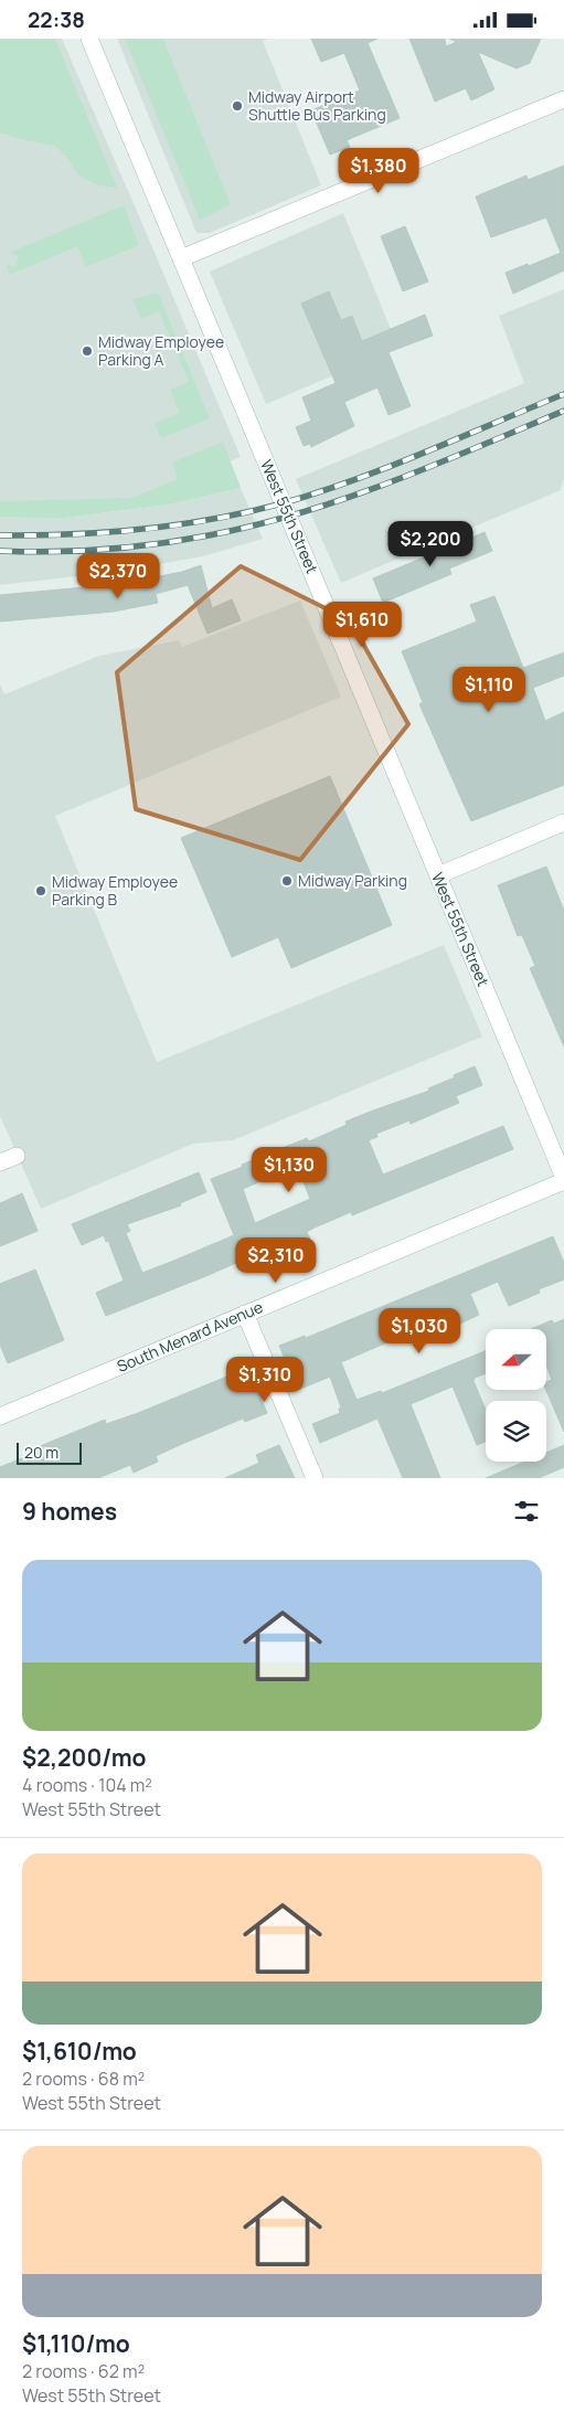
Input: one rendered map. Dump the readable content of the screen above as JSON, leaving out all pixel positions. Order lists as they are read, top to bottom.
{
  "streets": {
    "street": ["West 55th Street", "South Menard Avenue"]
  },
  "crossings": [
    ["West 55th Street", "South Menard Avenue"]
  ],
  "places": [
    "Midway Airport Shuttle Bus Parking",
    "Midway Employee Parking A",
    "Midway Parking",
    "Midway Employee Parking B"
  ],
  "scale_bar": "20 m",
  "north": "left",
  "page": {
    "status": "22:38",
    "price": [
      "$1,380",
      "$2,200",
      "$2,370",
      "$1,610",
      "$1,110",
      "$1,130",
      "$2,310",
      "$1,030",
      "$1,310"
    ],
    "scale": "20 m",
    "heading": "9 homes",
    "list": [
      {
        "name": "$2,200/mo",
        "note": "4 rooms · 104 m² · West 55th Street"
      },
      {
        "name": "$1,610/mo",
        "note": "2 rooms · 68 m² · West 55th Street"
      },
      {
        "name": "$1,110/mo",
        "note": "2 rooms · 62 m² · West 55th Street"
      }
    ]
  }
}
